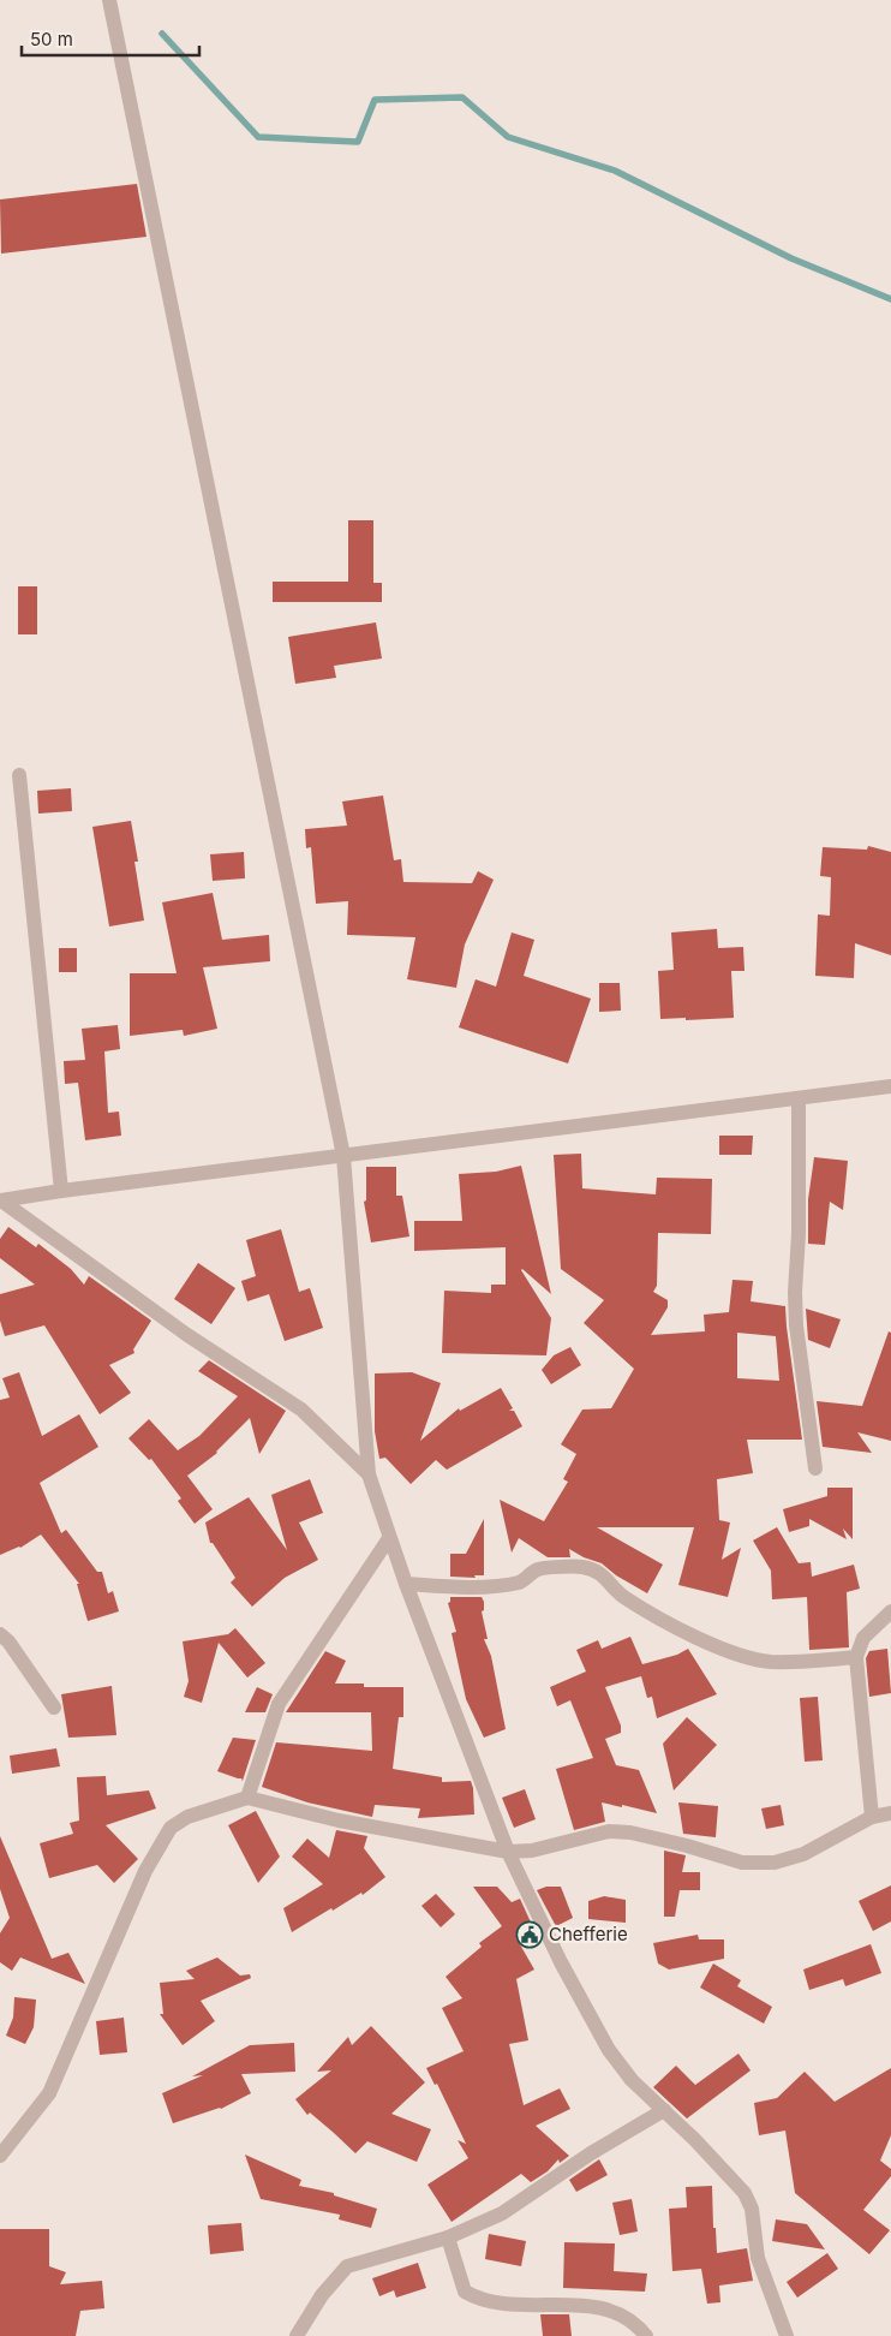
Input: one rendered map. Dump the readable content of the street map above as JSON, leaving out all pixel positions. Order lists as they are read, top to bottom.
{
  "places": {
    "public building": ["Chefferie"]
  },
  "scale_bar": "50 m"
}
